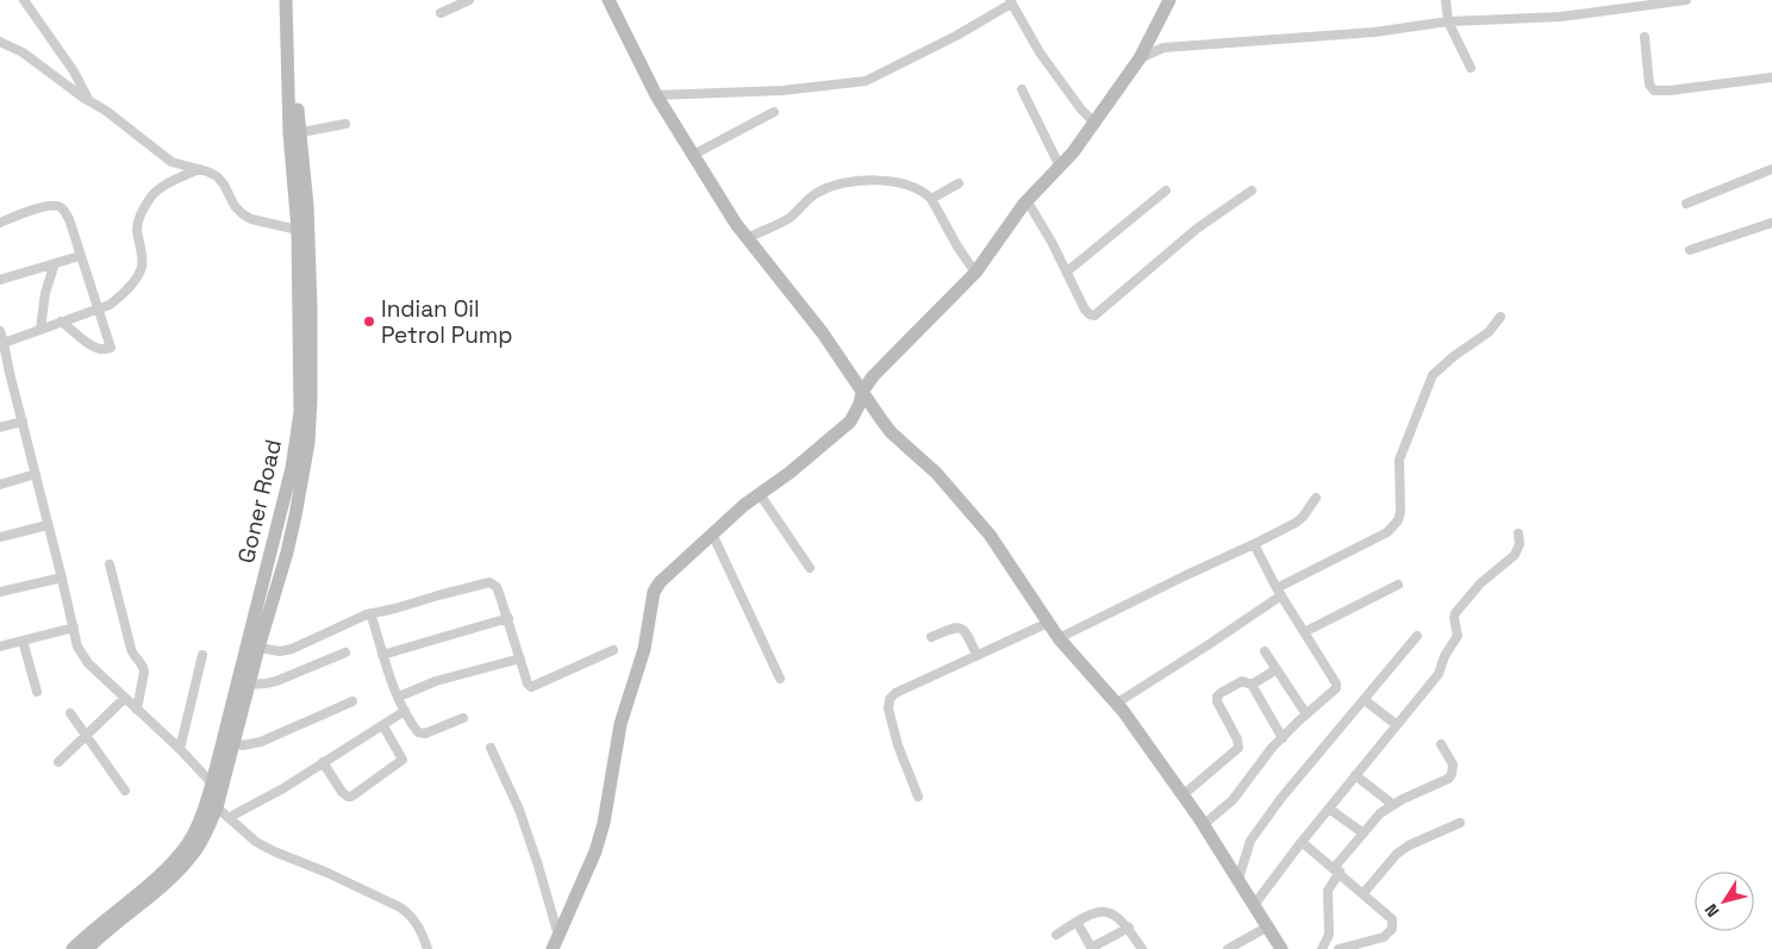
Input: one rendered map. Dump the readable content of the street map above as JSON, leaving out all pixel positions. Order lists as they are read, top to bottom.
{
  "streets": {
    "street": ["Goner Road"]
  },
  "places": ["Indian Oil Petrol Pump"],
  "north": "bottom left"
}
